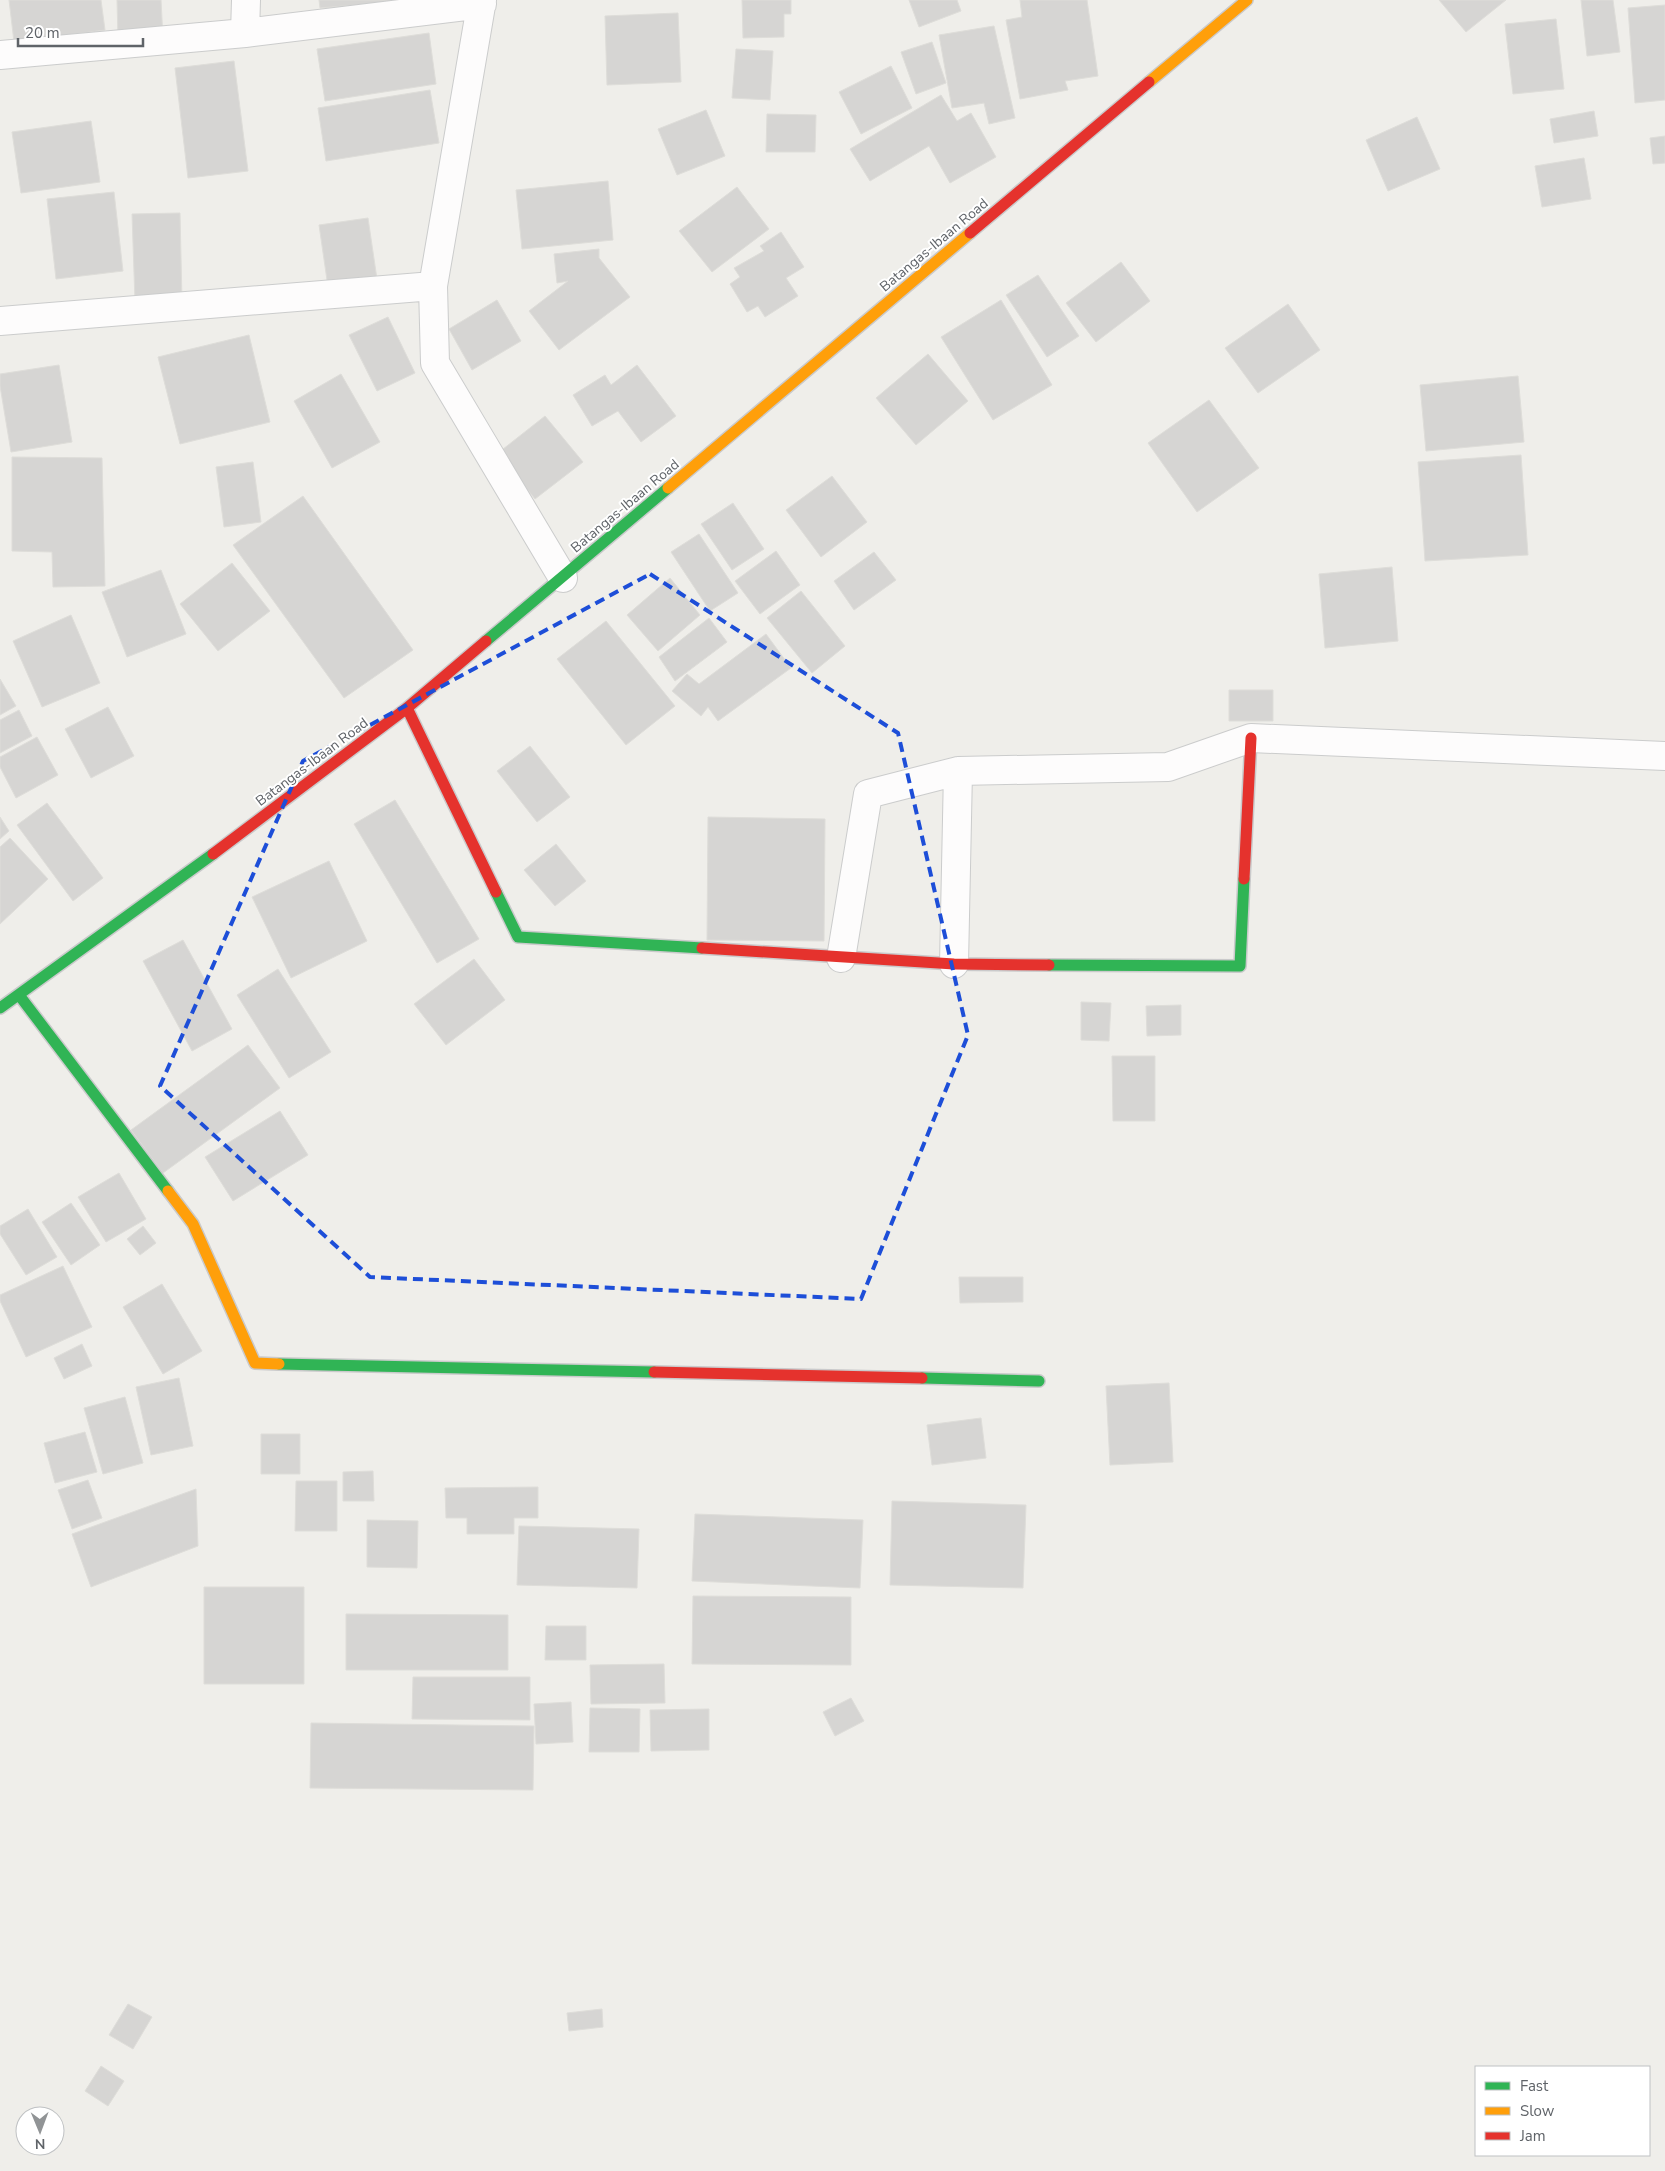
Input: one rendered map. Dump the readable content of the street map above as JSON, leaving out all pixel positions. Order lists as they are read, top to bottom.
{
  "streets": {
    "street": ["Batangas-Ibaan Road"]
  },
  "legend": ["Fast", "Slow", "Jam"],
  "scale_bar": "20 m",
  "north": "bottom"
}
